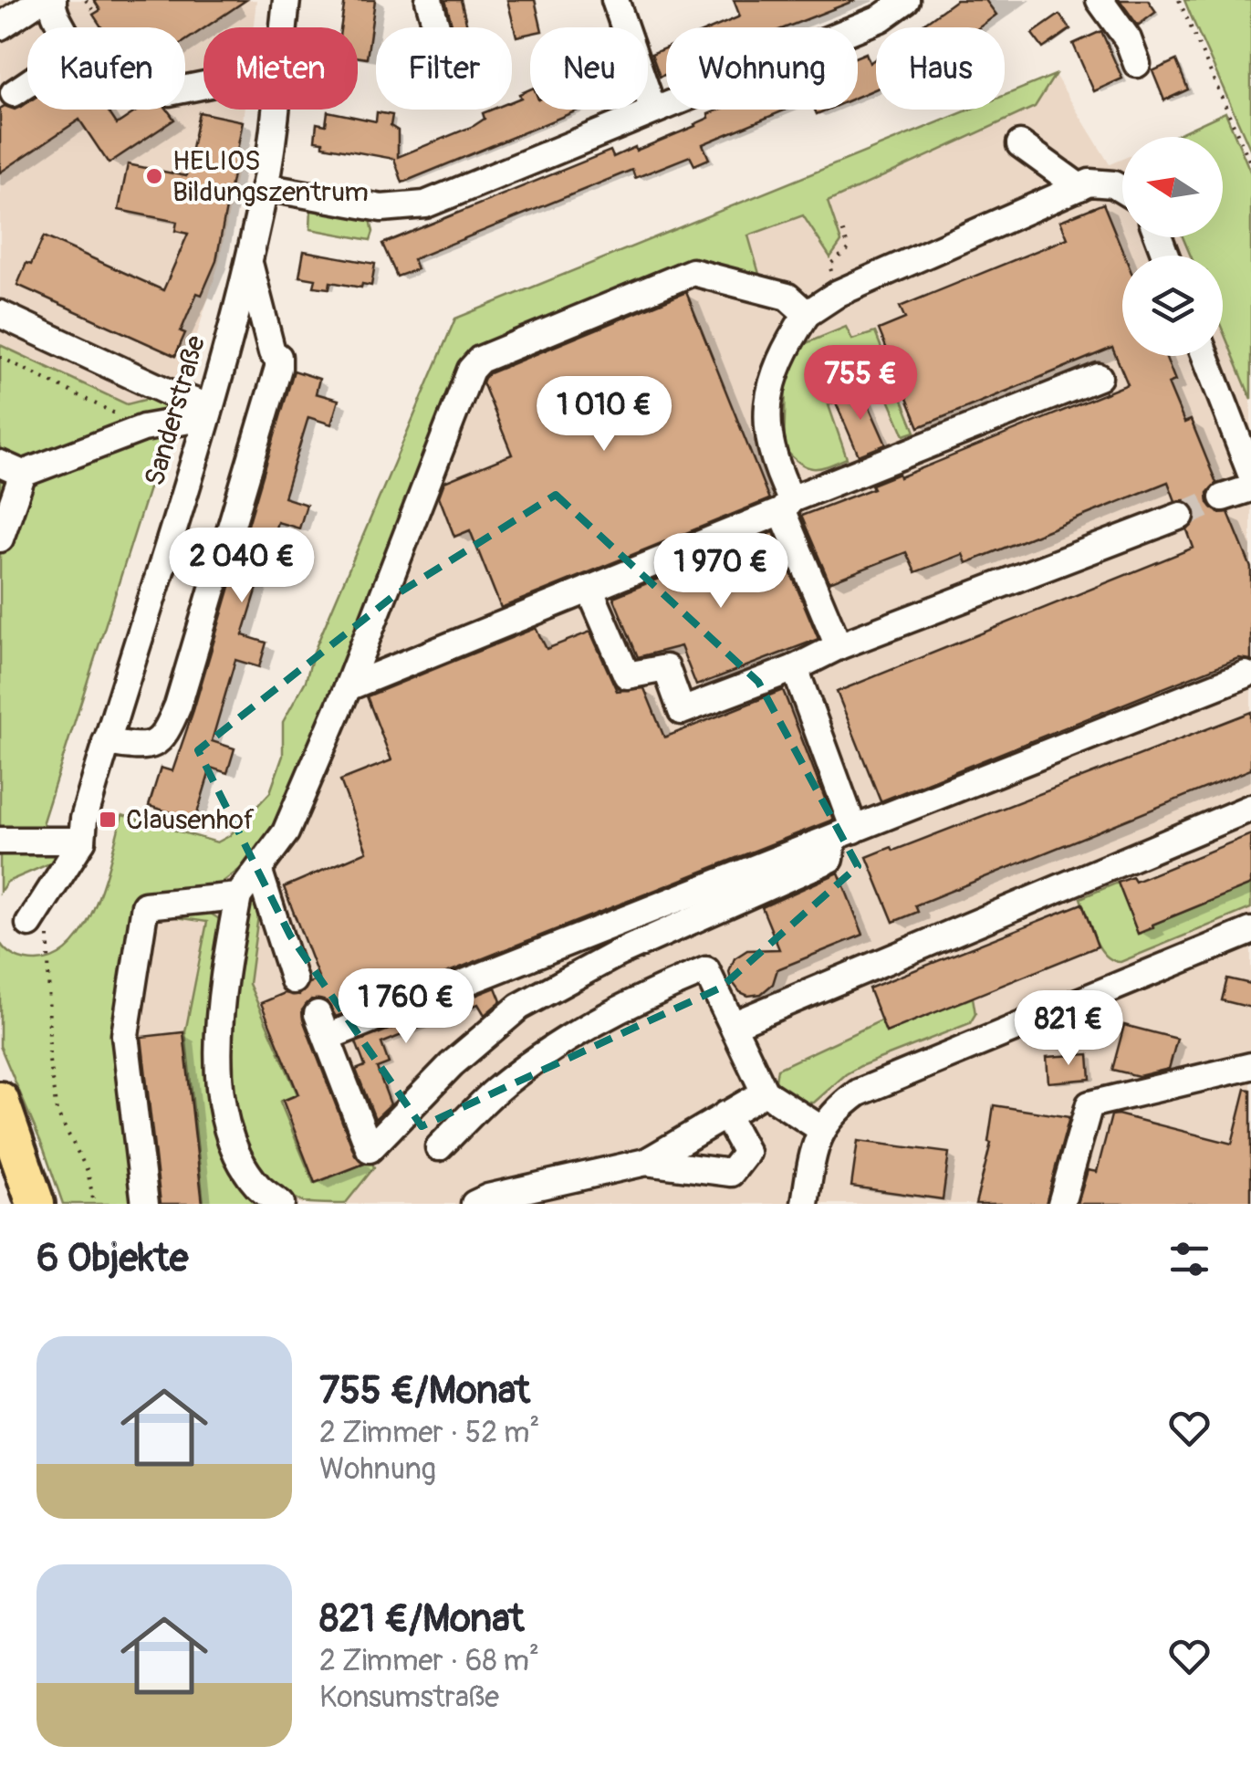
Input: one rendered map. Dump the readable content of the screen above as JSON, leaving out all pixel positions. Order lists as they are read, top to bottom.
{
  "streets": {
    "street": ["Sanderstraße"]
  },
  "places": {
    "other": ["HELIOS Bildungszentrum"],
    "transit": ["Clausenhof"]
  },
  "north": "left",
  "page": {
    "chip": [
      "Kaufen",
      "Mieten",
      "Filter",
      "Neu",
      "Wohnung",
      "Haus"
    ],
    "price": [
      "755 €",
      "1 010 €",
      "2 040 €",
      "1 970 €",
      "1 760 €",
      "821 €"
    ],
    "heading": "6 Objekte",
    "list": [
      {
        "name": "755 €/Monat",
        "note": "2 Zimmer · 52 m² · Wohnung"
      },
      {
        "name": "821 €/Monat",
        "note": "2 Zimmer · 68 m² · Konsumstraße"
      }
    ]
  }
}
